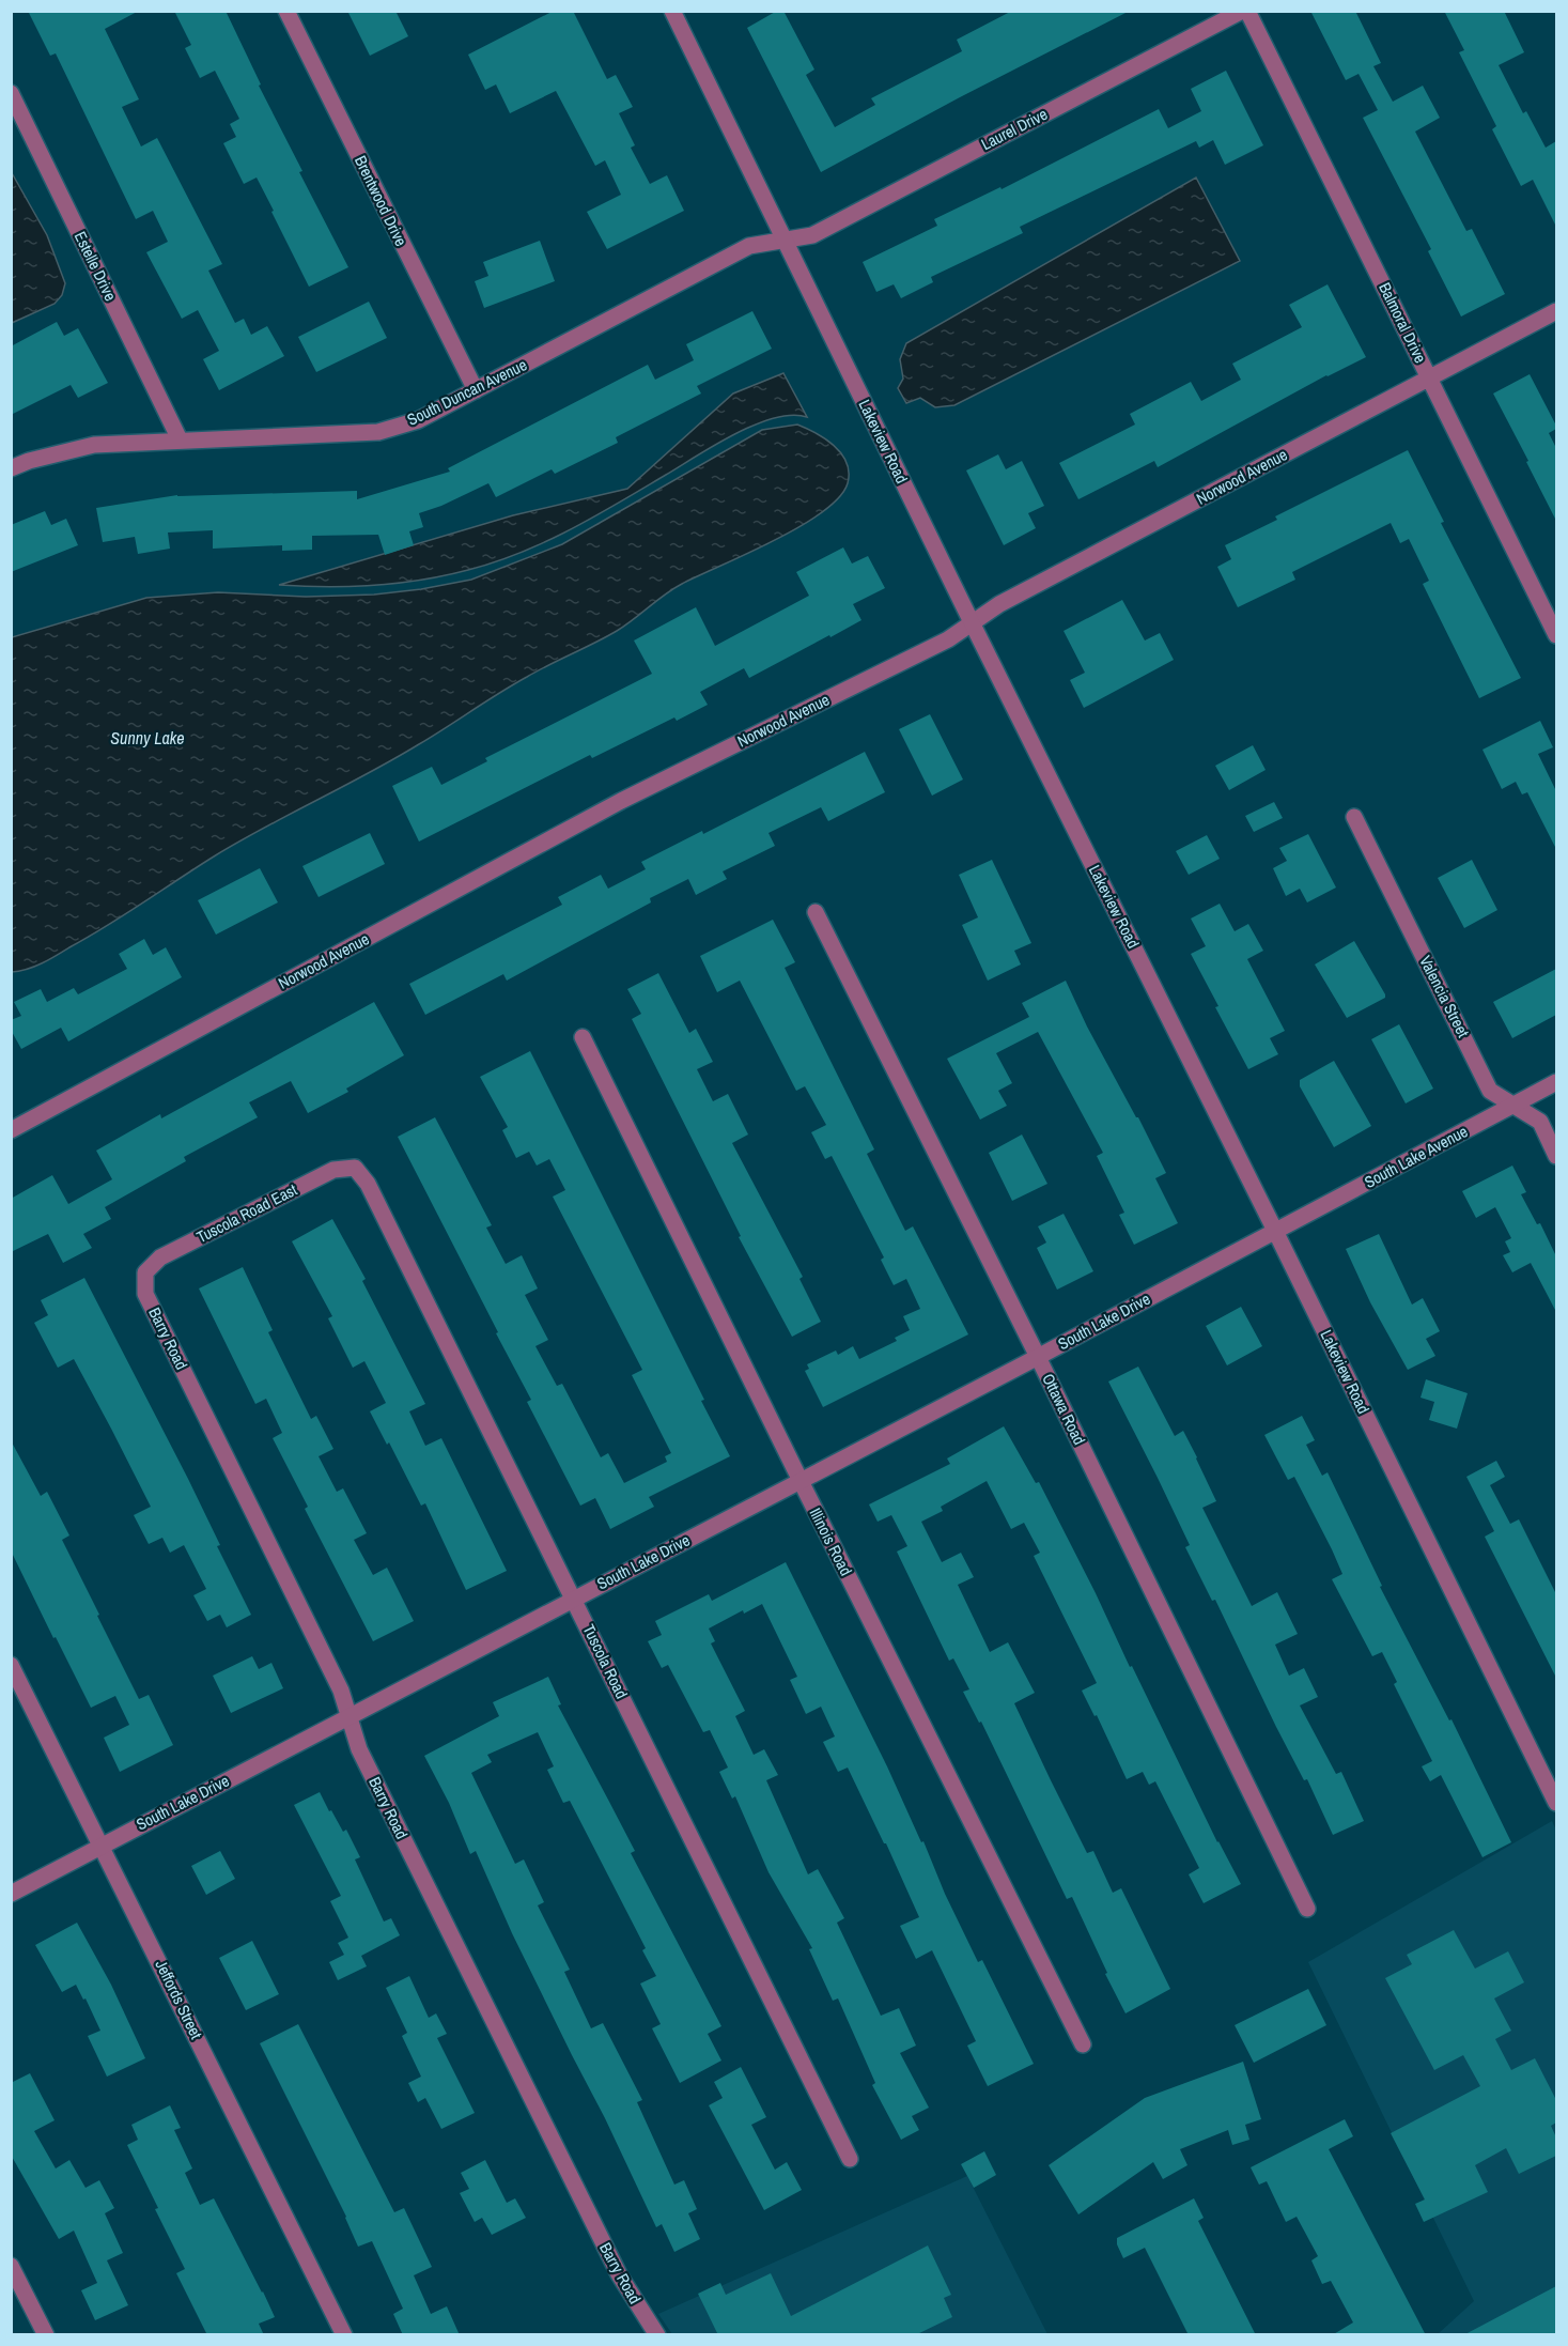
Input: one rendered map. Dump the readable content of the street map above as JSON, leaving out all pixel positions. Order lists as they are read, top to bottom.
{
  "streets": {
    "street": [
      "Laurel Drive",
      "Brentwood Drive",
      "Estelle Drive",
      "Balmoral Drive",
      "South Duncan Avenue",
      "Lakeview Road",
      "Norwood Avenue",
      "Valencia Street",
      "South Lake Avenue",
      "Tuscola Road East",
      "South Lake Drive",
      "Barry Road",
      "Ottawa Road",
      "Illinois Road",
      "Tuscola Road",
      "Jeffords Street"
    ]
  },
  "crossings": [
    ["Laurel Drive", "South Duncan Avenue"],
    ["Laurel Drive", "Lakeview Road"],
    ["Brentwood Drive", "South Duncan Avenue"],
    ["Estelle Drive", "South Duncan Avenue"],
    ["Balmoral Drive", "Norwood Avenue"],
    ["South Duncan Avenue", "Lakeview Road"],
    ["Lakeview Road", "Norwood Avenue"],
    ["Lakeview Road", "South Lake Avenue"],
    ["Lakeview Road", "South Lake Drive"],
    ["Valencia Street", "South Lake Avenue"],
    ["South Lake Avenue", "South Lake Drive"],
    ["Tuscola Road East", "Barry Road"],
    ["Tuscola Road East", "Tuscola Road"],
    ["South Lake Drive", "Barry Road"],
    ["South Lake Drive", "Ottawa Road"],
    ["South Lake Drive", "Illinois Road"],
    ["South Lake Drive", "Tuscola Road"],
    ["South Lake Drive", "Jeffords Street"]
  ],
  "water": ["Sunny Lake"]
}
